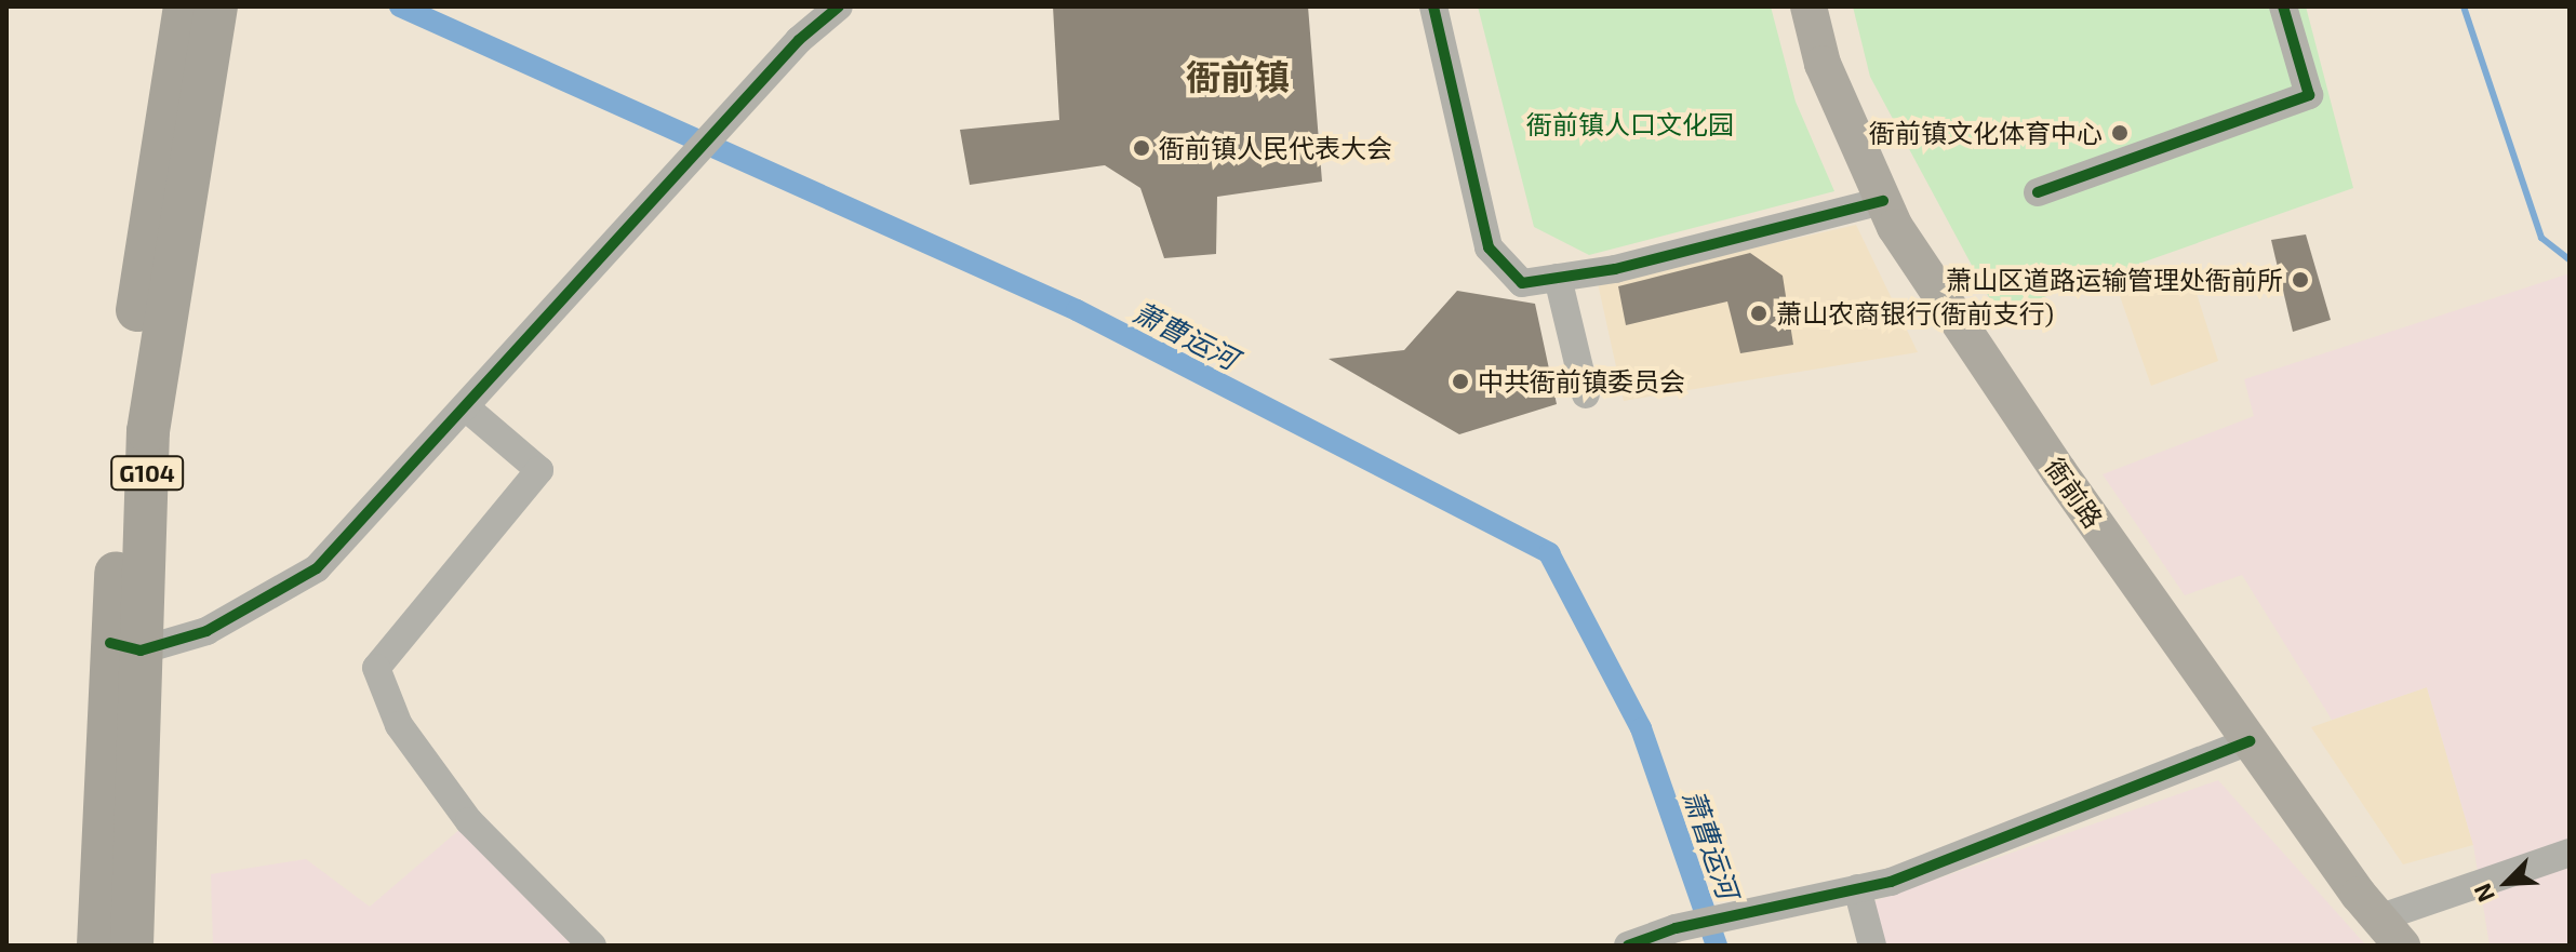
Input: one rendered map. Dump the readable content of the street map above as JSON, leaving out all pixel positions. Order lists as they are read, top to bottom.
{
  "streets": {
    "highway": ["G104"],
    "main road": ["衙前路"]
  },
  "districts": ["衙前镇"],
  "water": ["萧曹运河"],
  "parks": ["衙前镇人口文化园"],
  "places": [
    "衙前镇文化体育中心",
    "衙前镇人民代表大会",
    "萧山区道路运输管理处衙前所",
    "萧山农商银行(衙前支行)",
    "中共衙前镇委员会"
  ],
  "north": "bottom left"
}
